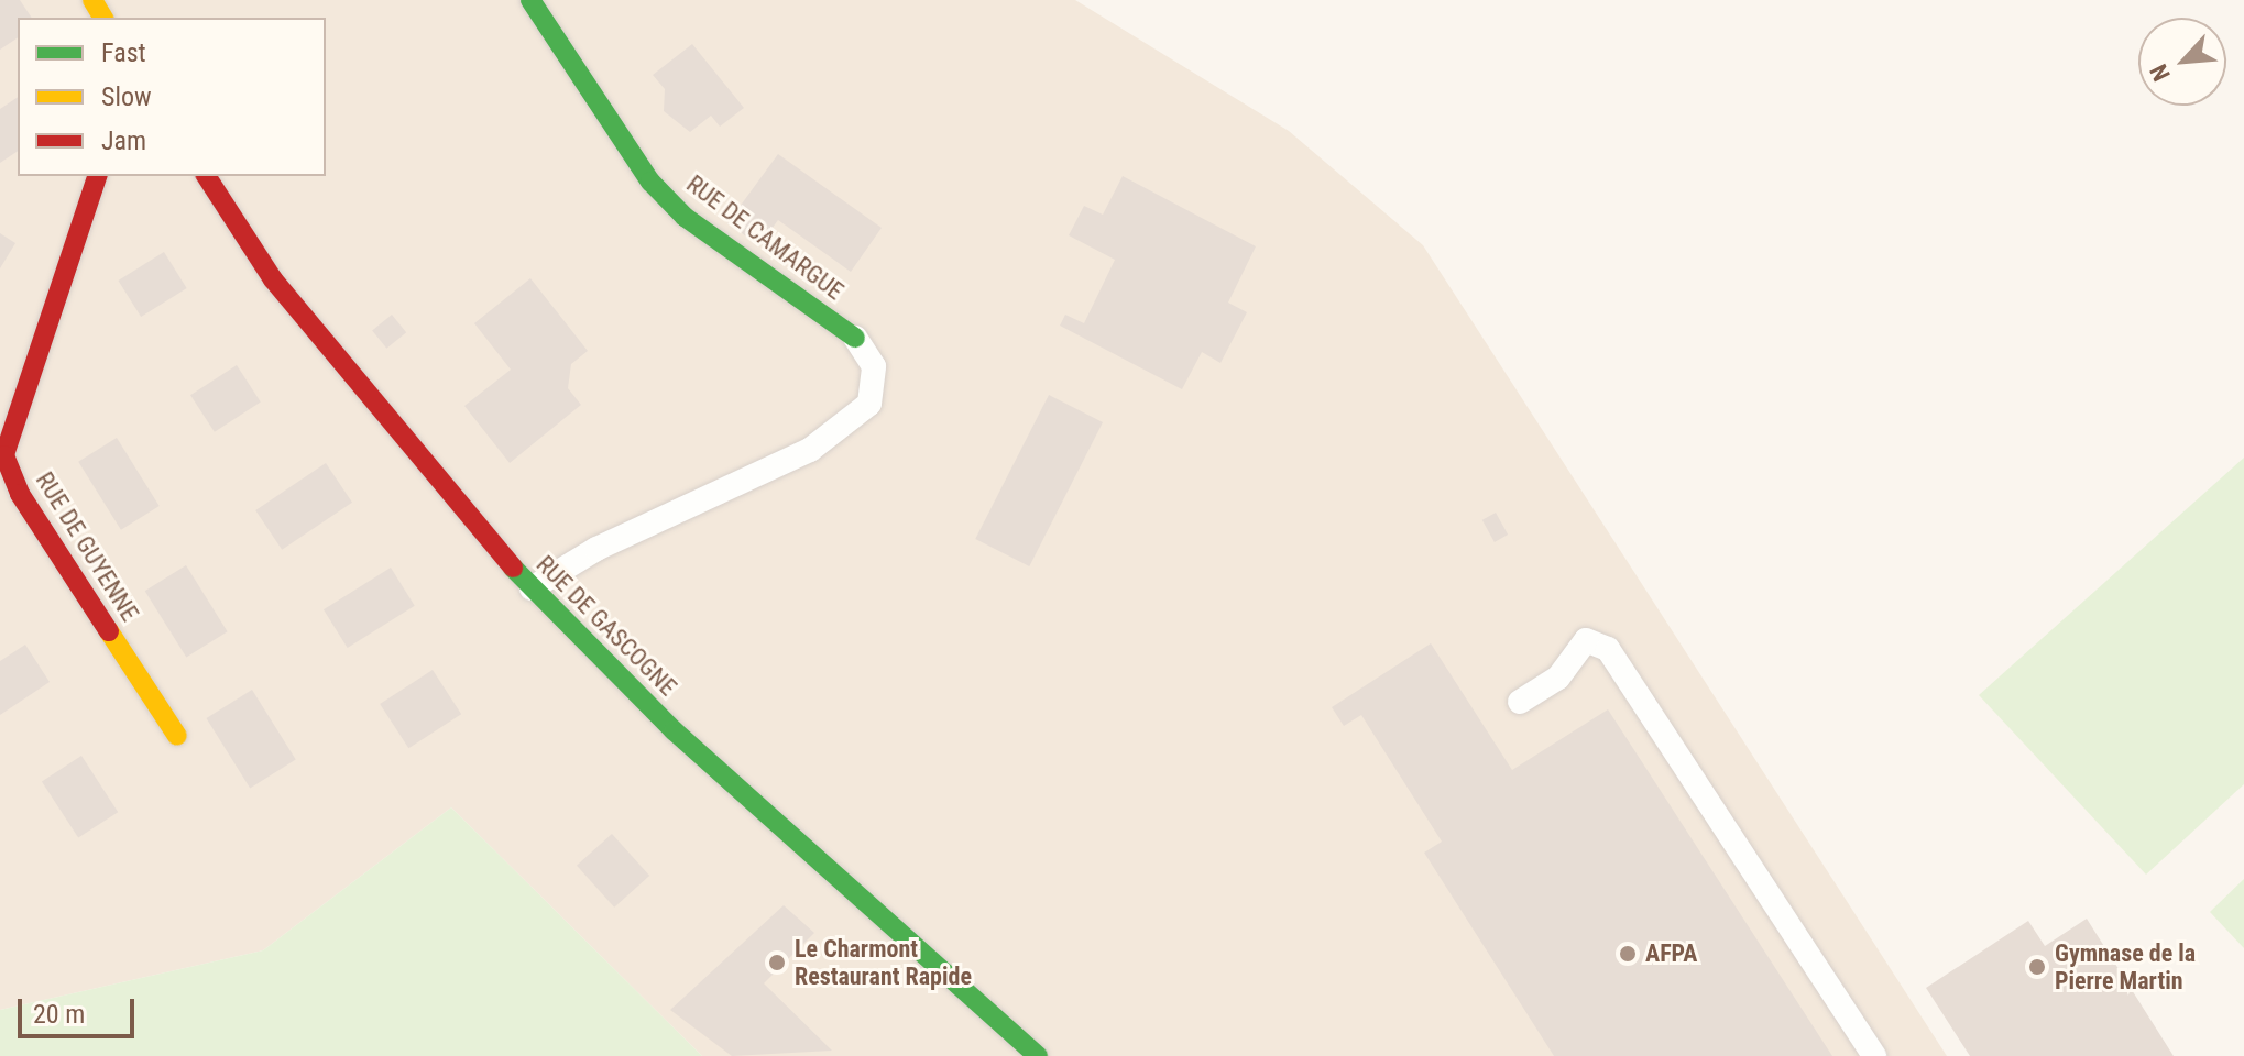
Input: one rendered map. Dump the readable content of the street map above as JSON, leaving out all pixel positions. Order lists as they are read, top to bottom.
{
  "streets": {
    "street": ["RUE DE CAMARGUE", "RUE DE GUYENNE", "RUE DE GASCOGNE"]
  },
  "places": ["AFPA", "Le Charmont Restaurant Rapide", "Gymnase de la Pierre Martin"],
  "legend": ["Fast", "Slow", "Jam"],
  "scale_bar": "20 m",
  "north": "bottom left"
}
